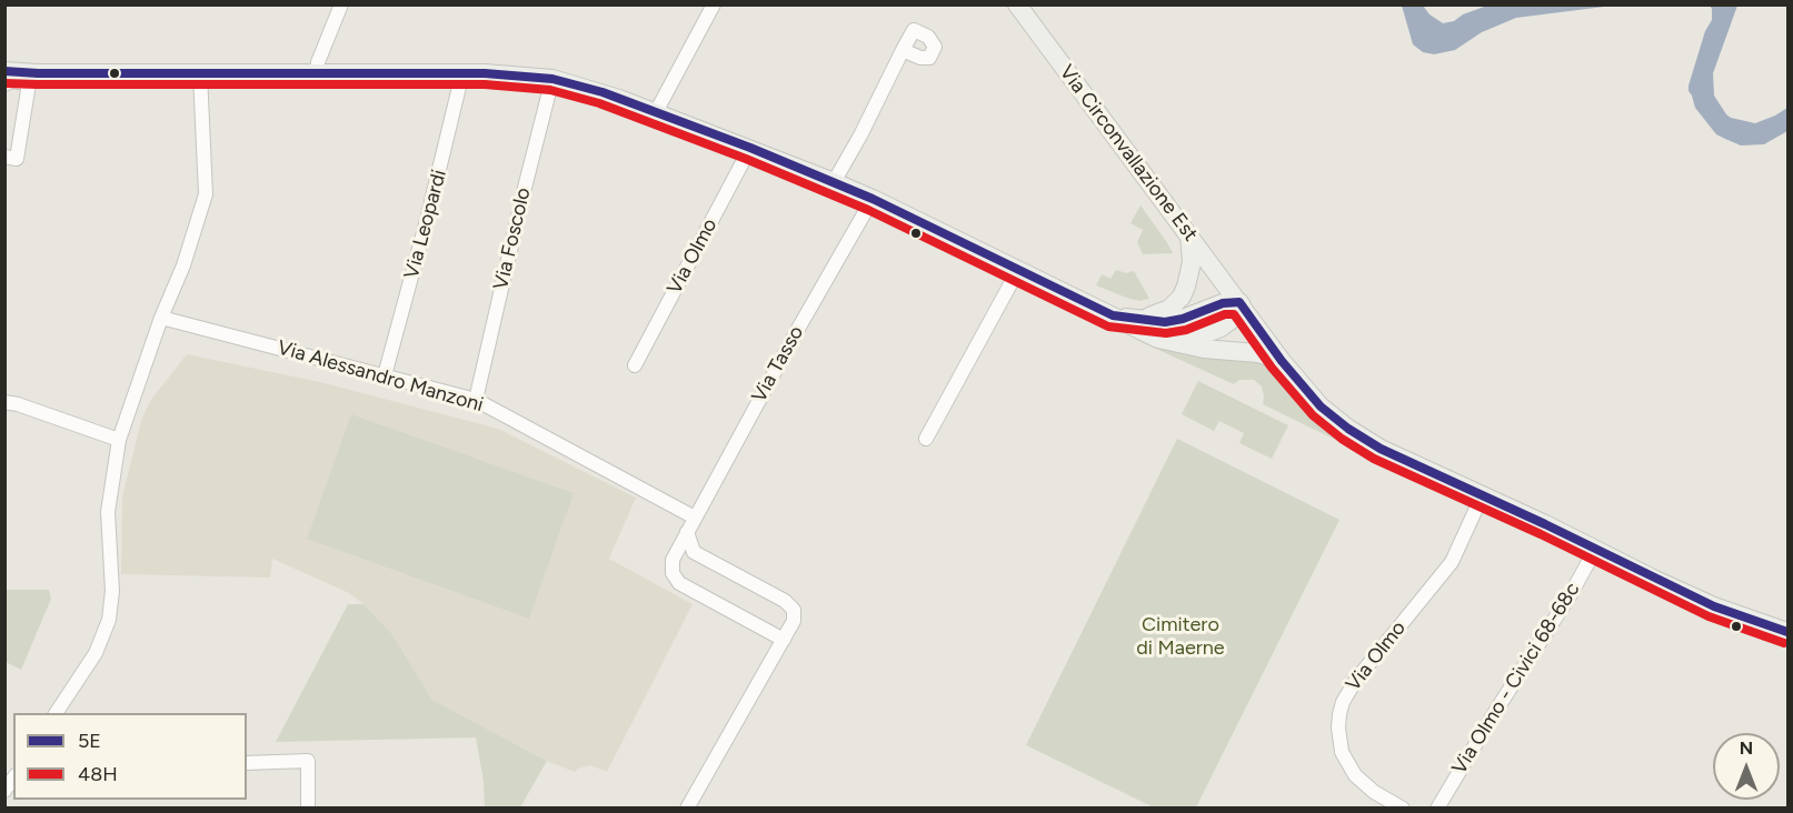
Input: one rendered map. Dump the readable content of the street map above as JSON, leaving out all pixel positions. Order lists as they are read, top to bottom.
{
  "streets": {
    "street": [
      "Via Circonvallazione Est",
      "Via Leopardi",
      "Via Foscolo",
      "Via Olmo",
      "Via Tasso",
      "Via Alessandro Manzoni",
      "Via Olmo - Civici 68-68c"
    ]
  },
  "crossings": [
    ["Via Leopardi", "Via Alessandro Manzoni"],
    ["Via Foscolo", "Via Alessandro Manzoni"],
    ["Via Tasso", "Via Alessandro Manzoni"]
  ],
  "parks": ["Cimitero di Maerne"],
  "lines": ["transit line 5E", "transit line 48H"],
  "legend": ["5E", "48H"],
  "north": "top"
}
